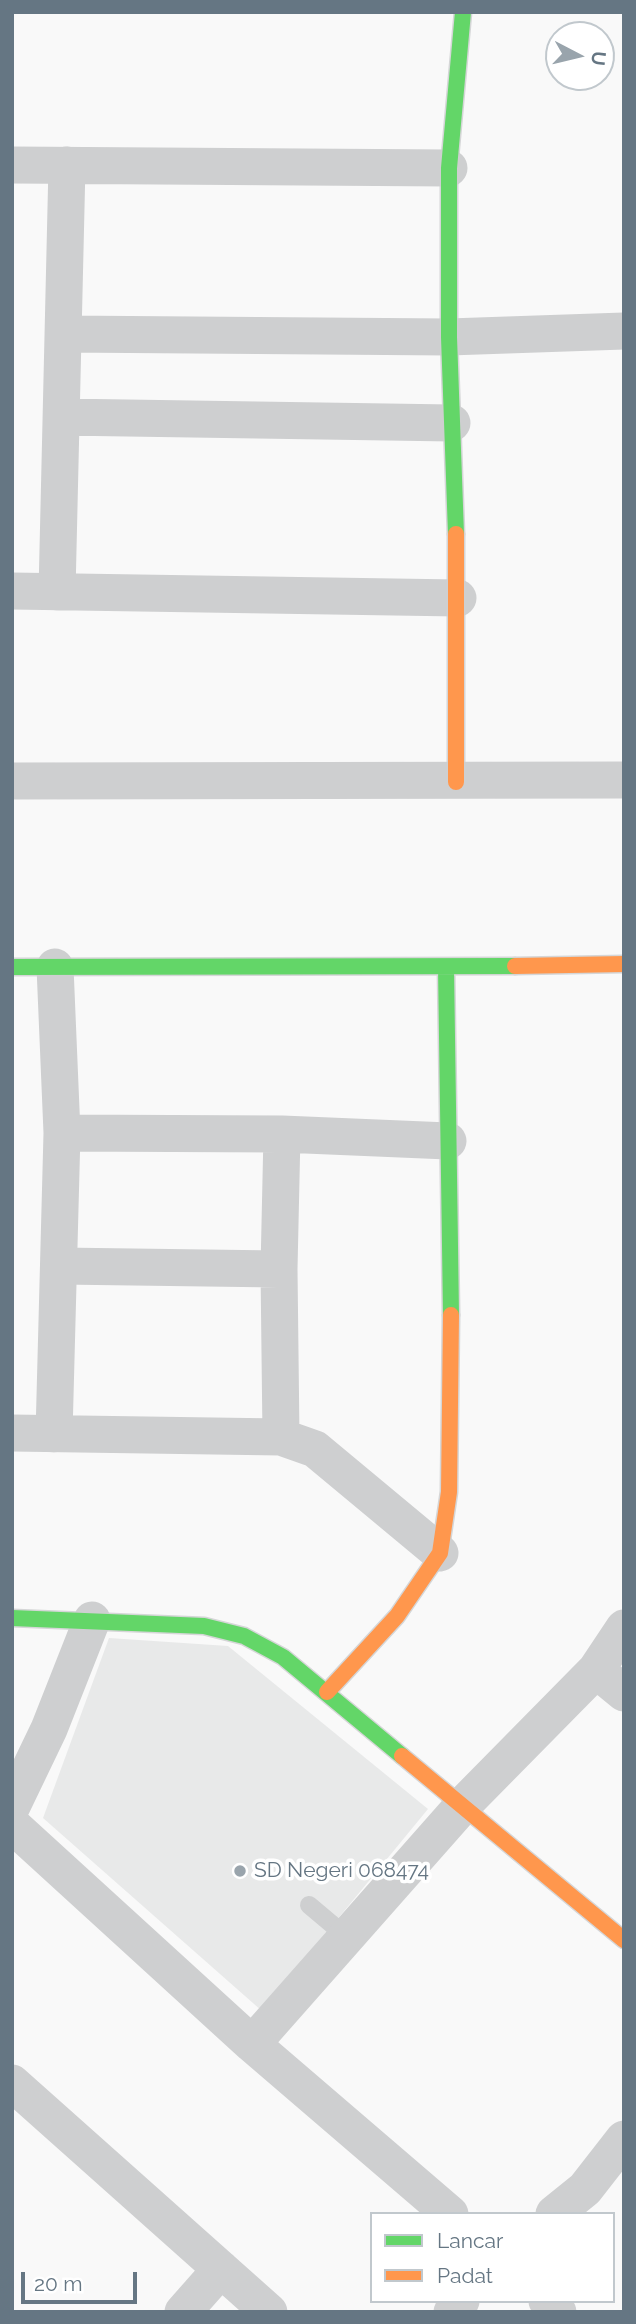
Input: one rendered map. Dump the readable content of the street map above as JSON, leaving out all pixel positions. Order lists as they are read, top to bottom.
{
  "places": ["SD Negeri 068474"],
  "legend": ["Lancar", "Padat"],
  "scale_bar": "20 m",
  "north": "right"
}
